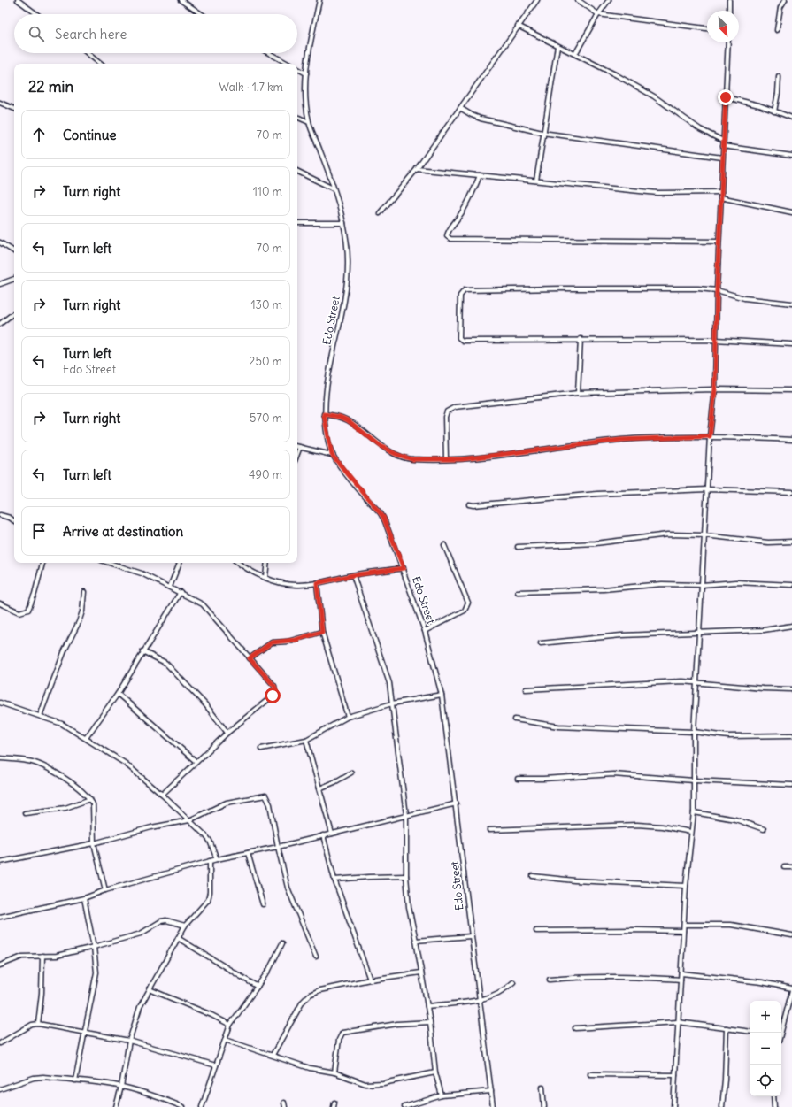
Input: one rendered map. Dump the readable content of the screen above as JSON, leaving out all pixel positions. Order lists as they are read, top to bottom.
{
  "streets": {
    "street": ["Edo Street"]
  },
  "north": "bottom right",
  "page": {
    "search": "Search here",
    "heading": ["22 min", "Walk · 1.7 km"],
    "list": [
      ["Continue", "70 m"],
      ["Turn right", "110 m"],
      ["Turn left", "70 m"],
      ["Turn right", "130 m"],
      ["Turn left", "Edo Street", "250 m"],
      ["Turn right", "570 m"],
      ["Turn left", "490 m"],
      "Arrive at destination"
    ],
    "map_buttons": ["+", "−"]
  }
}
